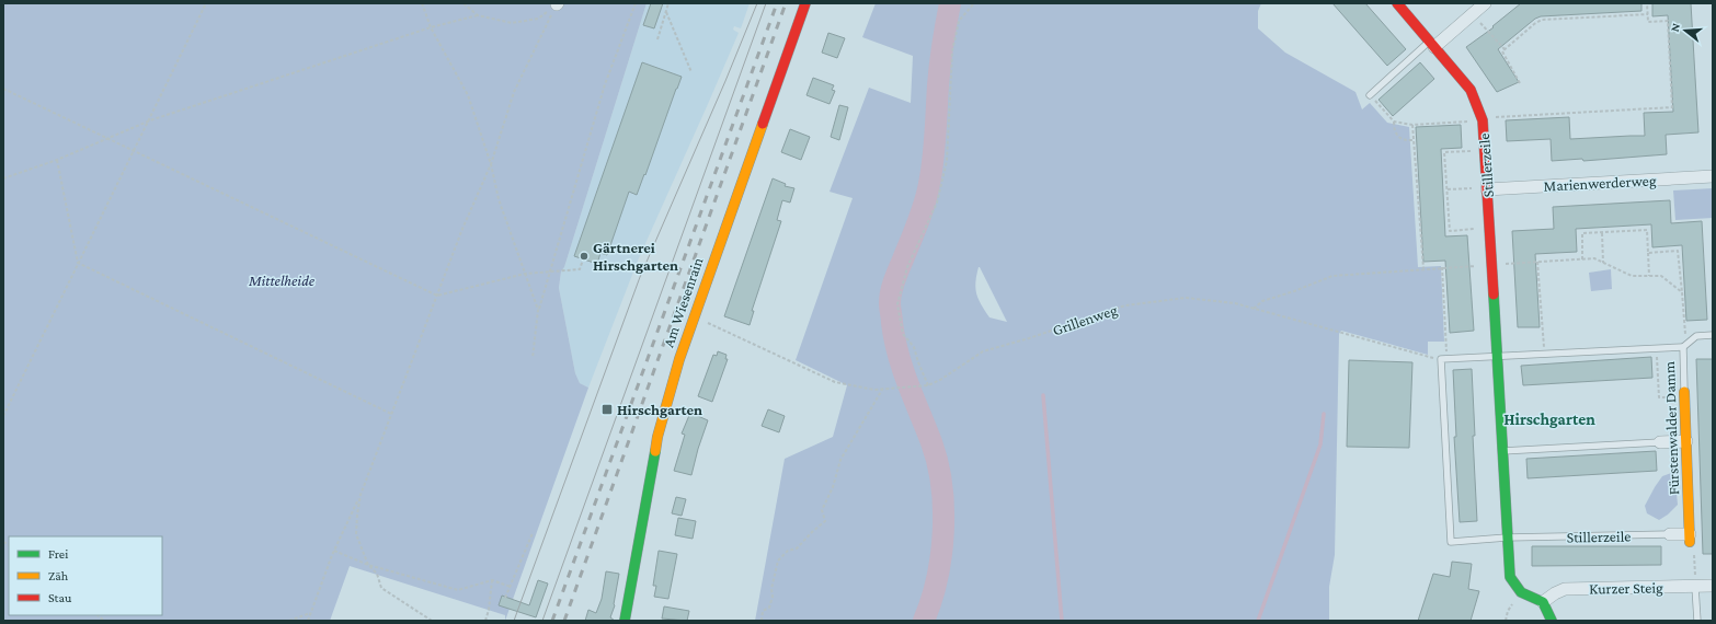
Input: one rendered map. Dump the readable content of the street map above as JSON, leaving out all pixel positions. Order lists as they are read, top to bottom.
{
  "streets": {
    "street": [
      "Stillerzeile",
      "Marienwerderweg",
      "Am Wiesenrain",
      "Fürstenwalder Damm",
      "Kurzer Steig"
    ],
    "path": ["Grillenweg"]
  },
  "crossings": [
    ["Stillerzeile", "Marienwerderweg"],
    ["Stillerzeile", "Grillenweg"],
    ["Stillerzeile", "Fürstenwalder Damm"],
    ["Am Wiesenrain", "Grillenweg"]
  ],
  "districts": ["Hirschgarten"],
  "parks": ["Mittelheide"],
  "places": {
    "other": ["Gärtnerei Hirschgarten"],
    "transit": ["Hirschgarten"]
  },
  "legend": ["Frei", "Zäh", "Stau"],
  "north": "left"
}
